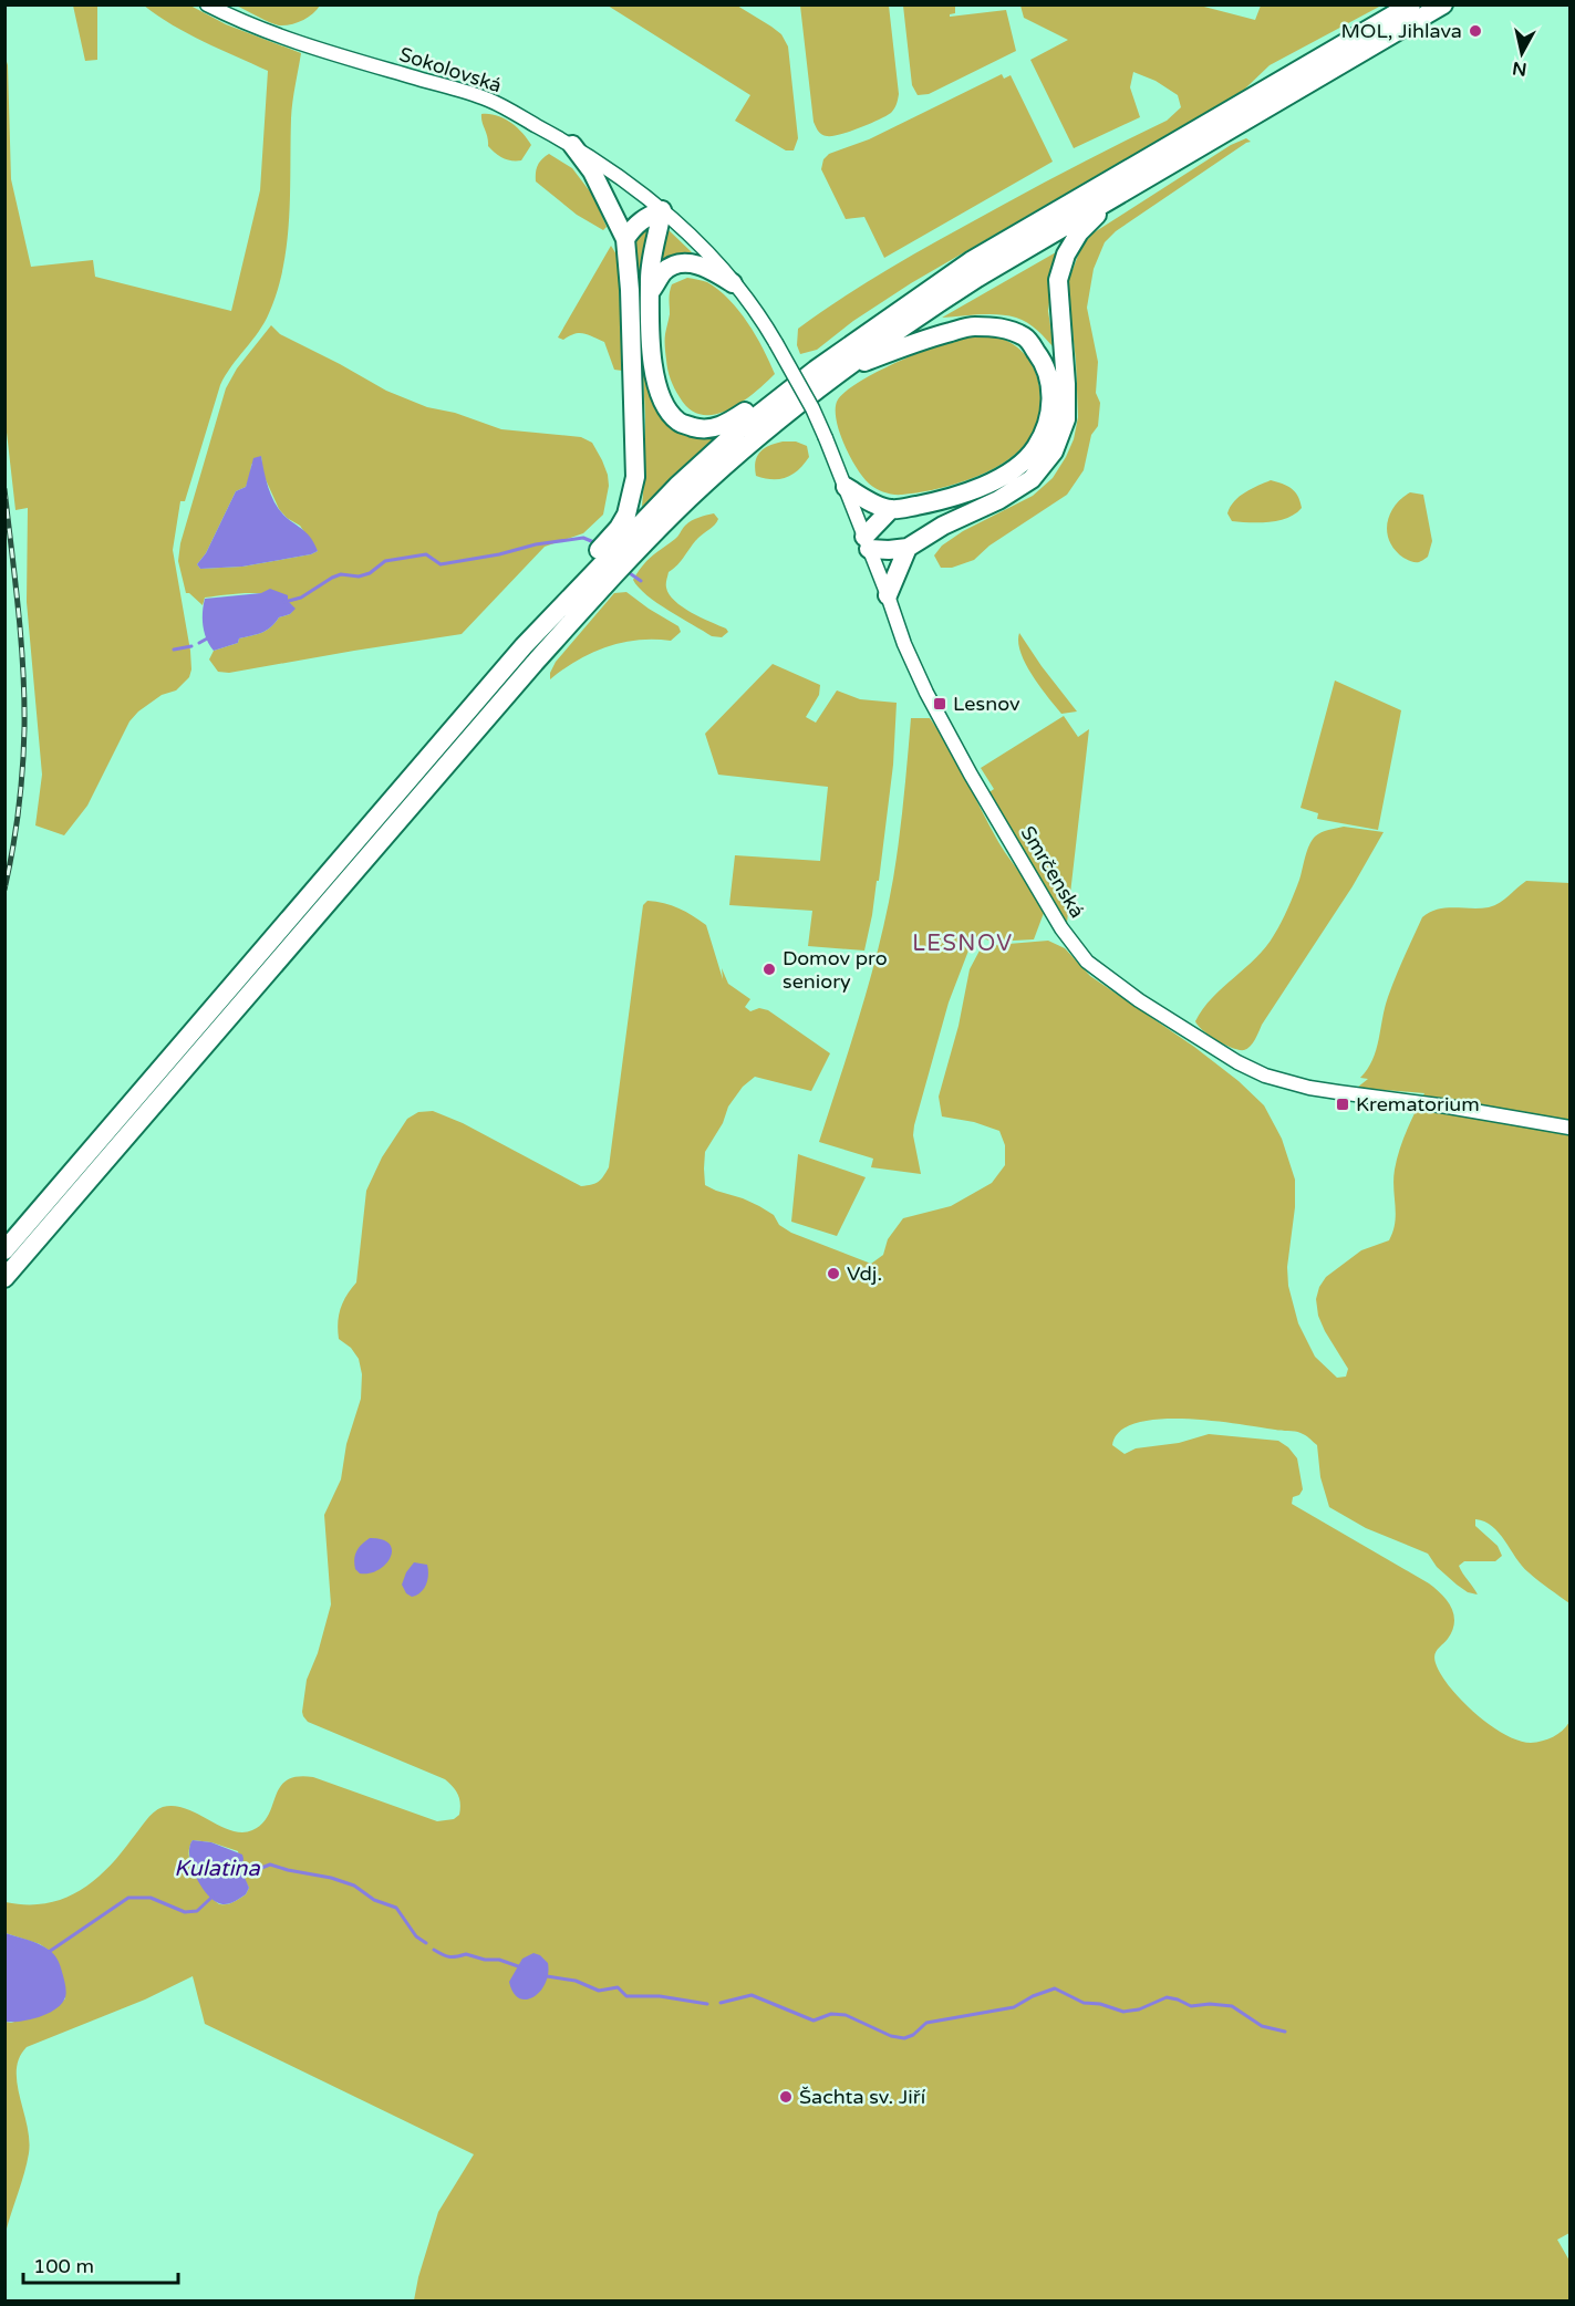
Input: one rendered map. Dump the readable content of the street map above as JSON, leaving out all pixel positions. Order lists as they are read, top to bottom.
{
  "streets": {
    "street": ["Sokolovská", "Smrčenská"]
  },
  "crossings": [
    ["Sokolovská", "Smrčenská"]
  ],
  "districts": ["LESNOV"],
  "water": ["Kulatina"],
  "places": {
    "other": [
      "MOL, Jihlava",
      "Domov pro seniory",
      "Vdj.",
      "Šachta sv. Jiří"
    ],
    "transit": ["Lesnov", "Krematorium"]
  },
  "scale_bar": "100 m",
  "north": "bottom"
}
